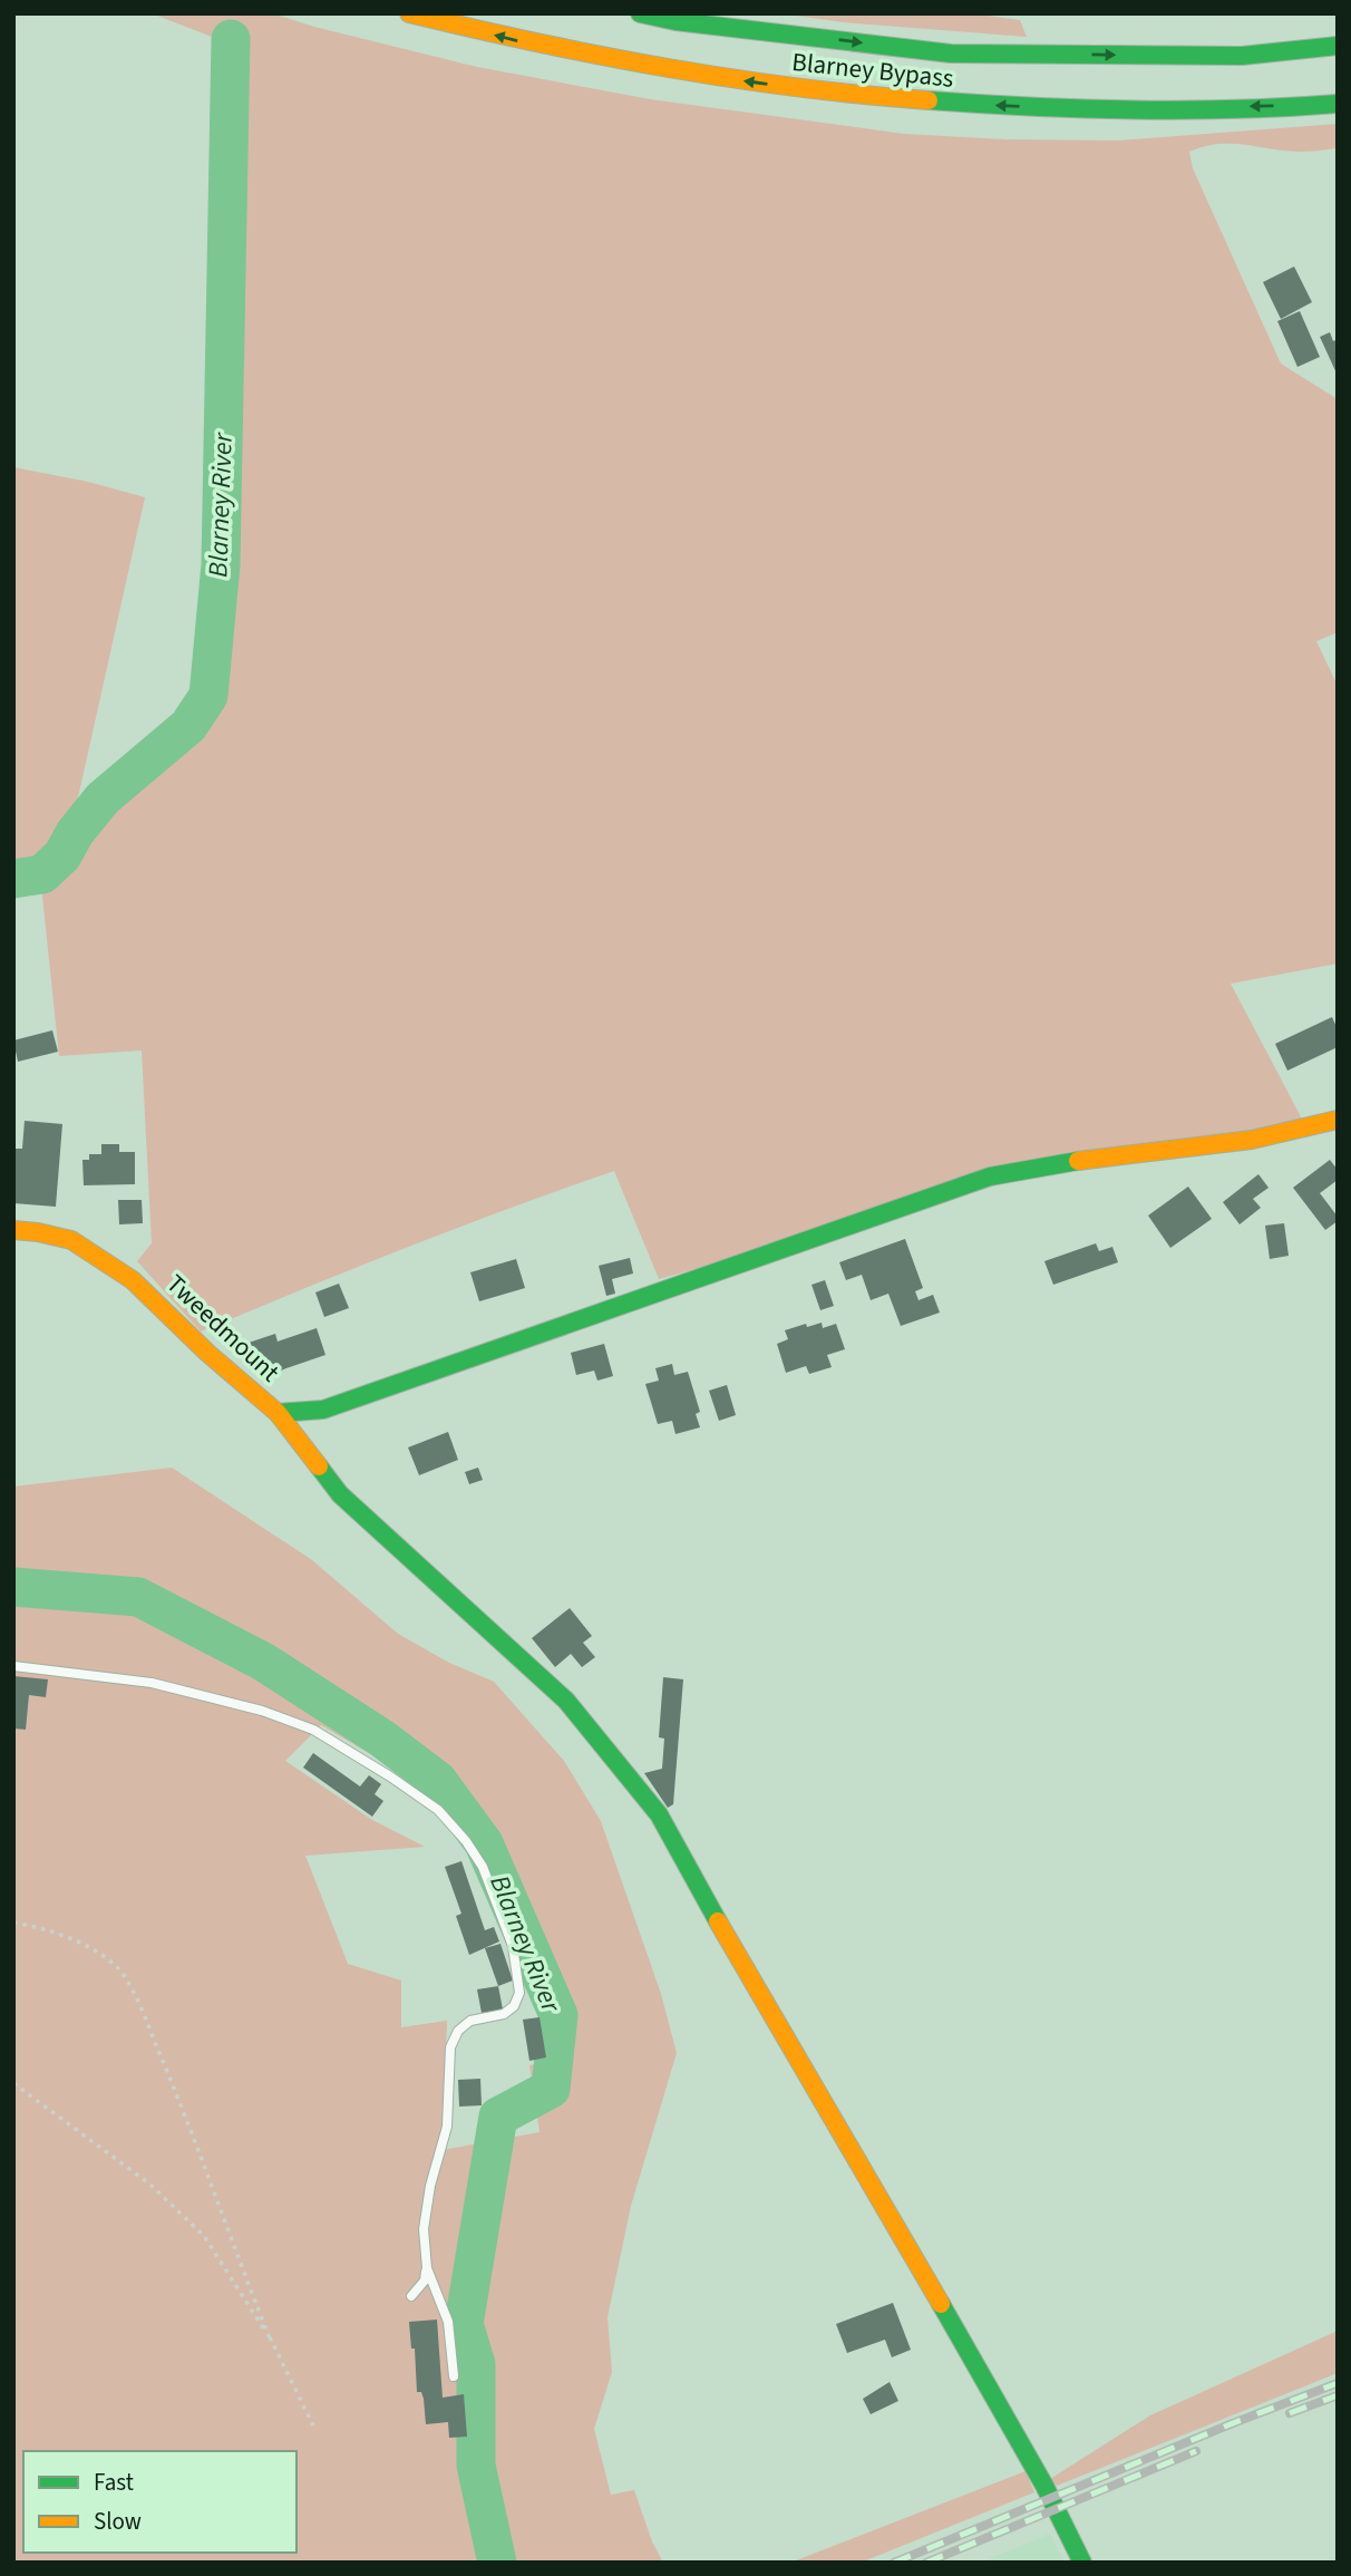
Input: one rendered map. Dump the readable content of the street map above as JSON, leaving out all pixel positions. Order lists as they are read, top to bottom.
{
  "streets": {
    "main road": ["Blarney Bypass", "Tweedmount"]
  },
  "water": ["Blarney River"],
  "legend": ["Fast", "Slow"]
}
